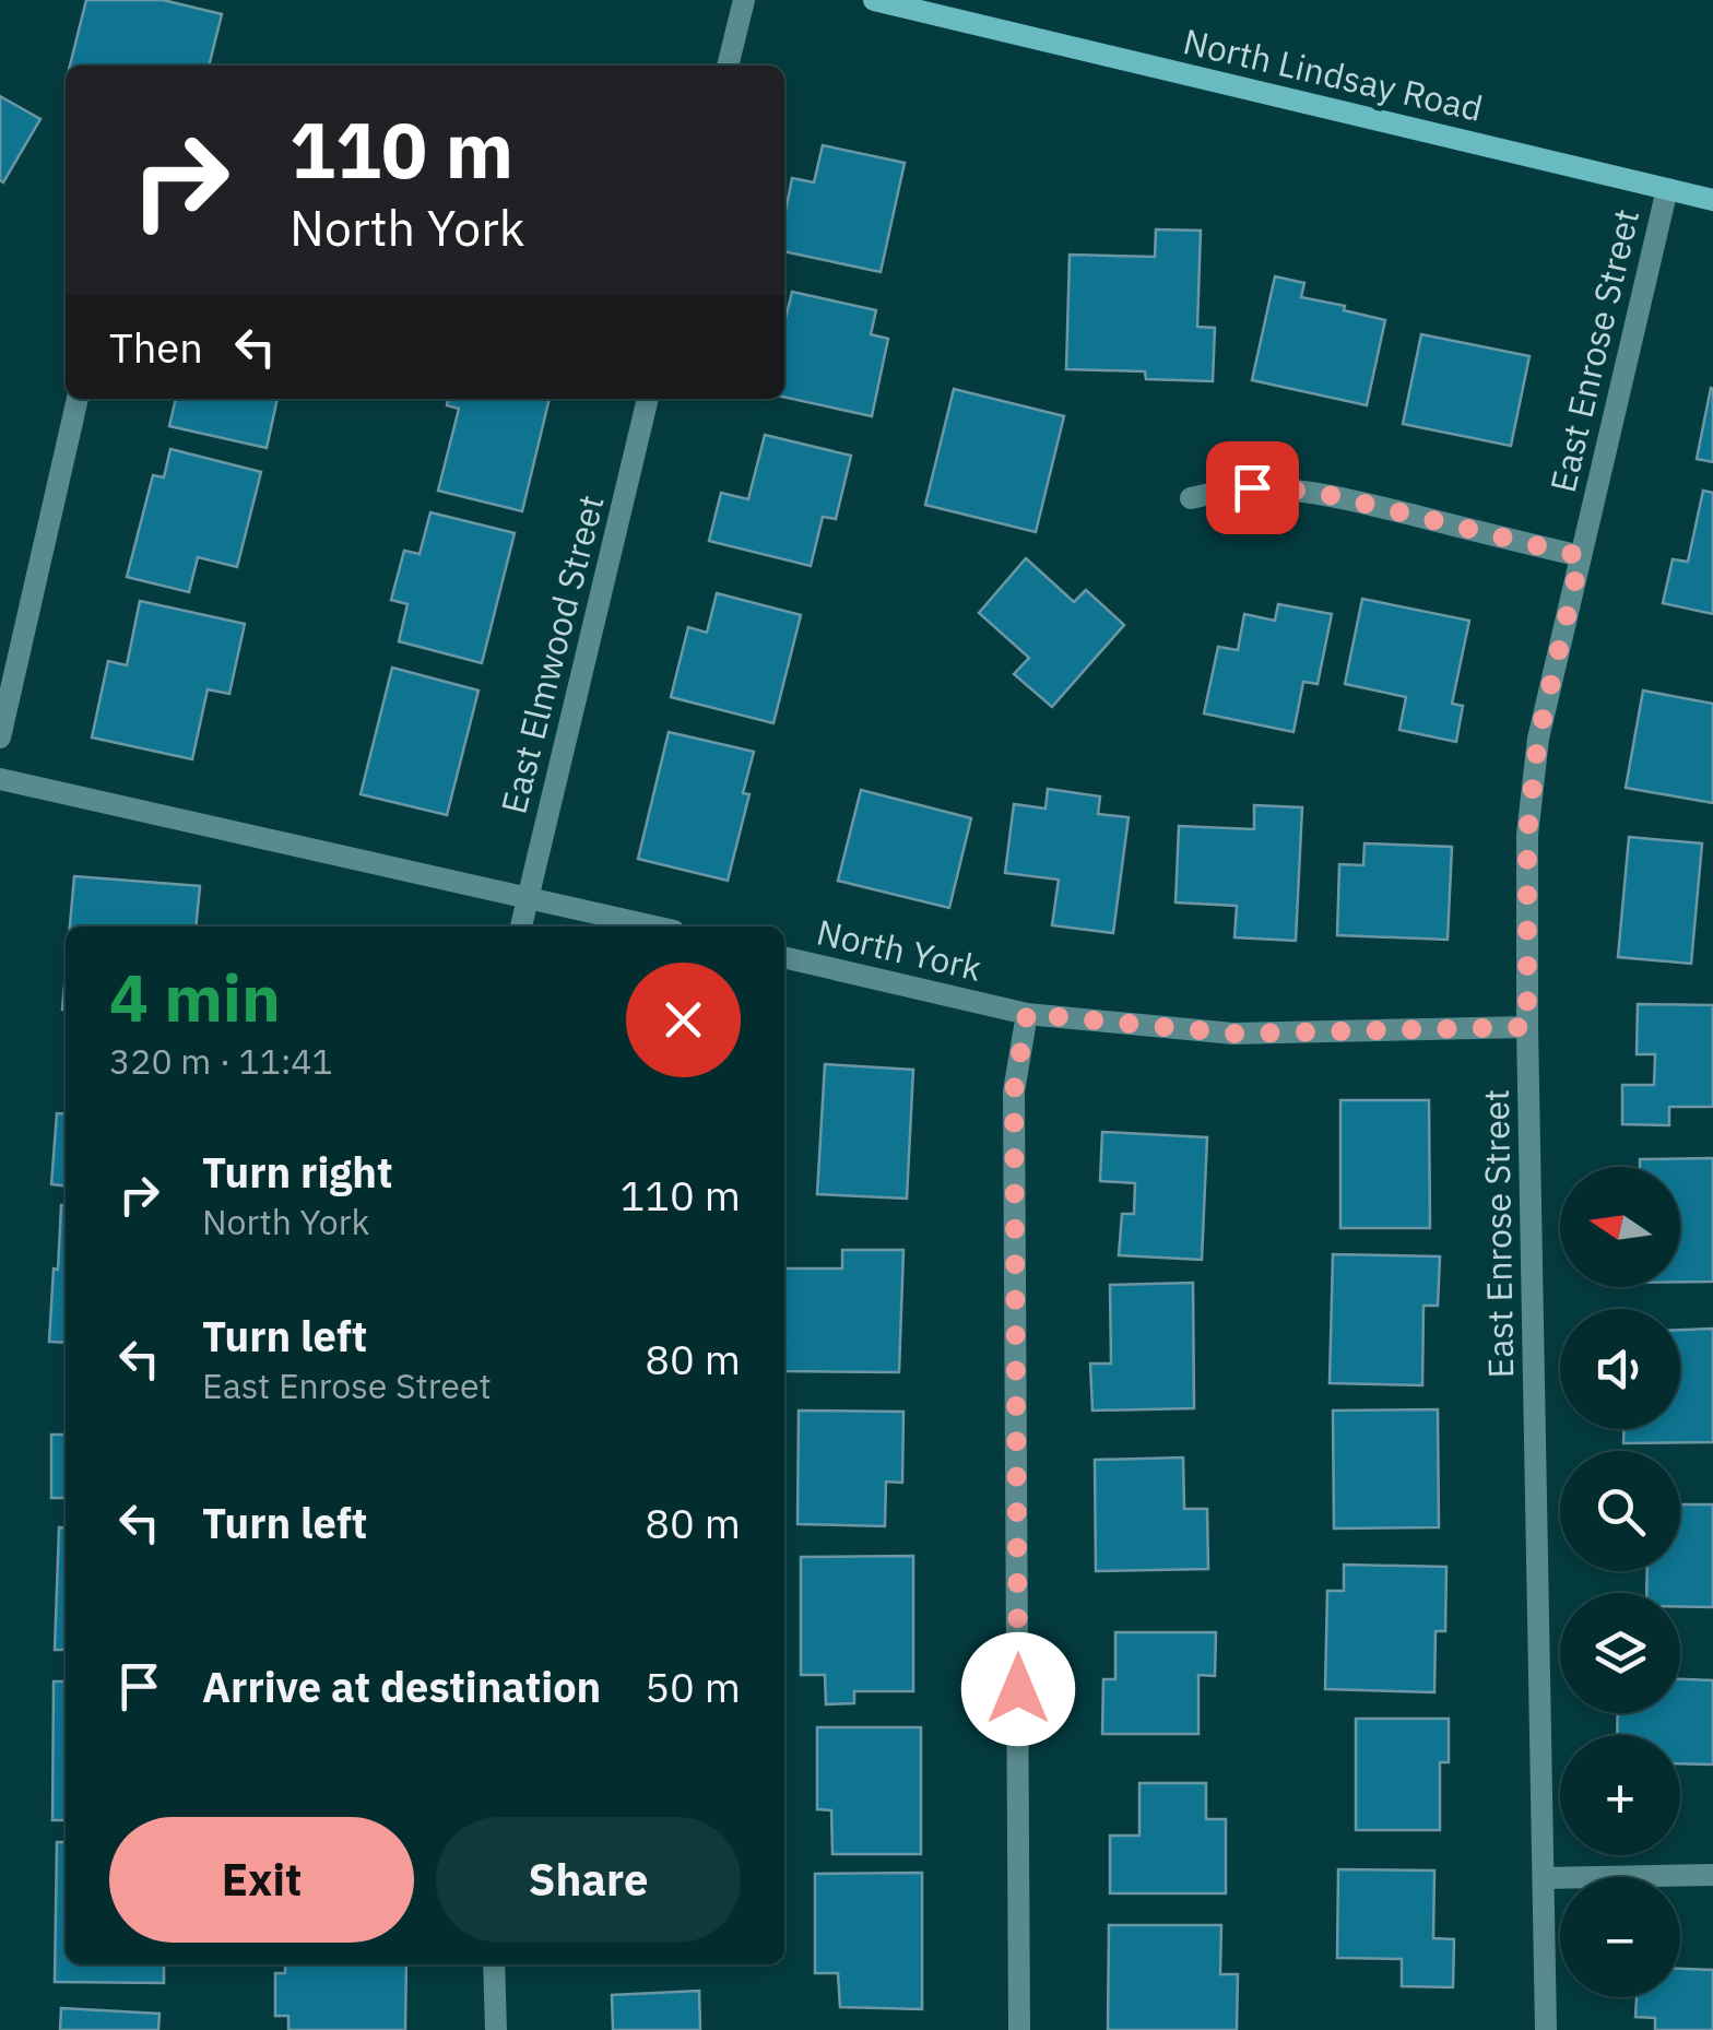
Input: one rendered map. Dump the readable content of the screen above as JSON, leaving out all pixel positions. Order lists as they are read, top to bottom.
{
  "streets": {
    "main road": ["North Lindsay Road"],
    "street": ["East Enrose Street", "East Elmwood Street", "North York"]
  },
  "crossings": [
    ["North Lindsay Road", "East Enrose Street"],
    ["East Enrose Street", "North York"]
  ],
  "north": "left",
  "page": {
    "turn": ["110 m", "North York"],
    "then": "Then",
    "heading": ["4 min", "320 m · 11:41"],
    "list": [
      {
        "name": "Turn right",
        "note": "North York",
        "value": "110 m"
      },
      {
        "name": "Turn left",
        "note": "East Enrose Street",
        "value": "80 m"
      },
      {
        "name": "Turn left",
        "value": "80 m"
      },
      {
        "name": "Arrive at destination",
        "value": "50 m"
      }
    ],
    "map_buttons": ["+", "−"],
    "buttons": ["Exit", "Share"]
  }
}
